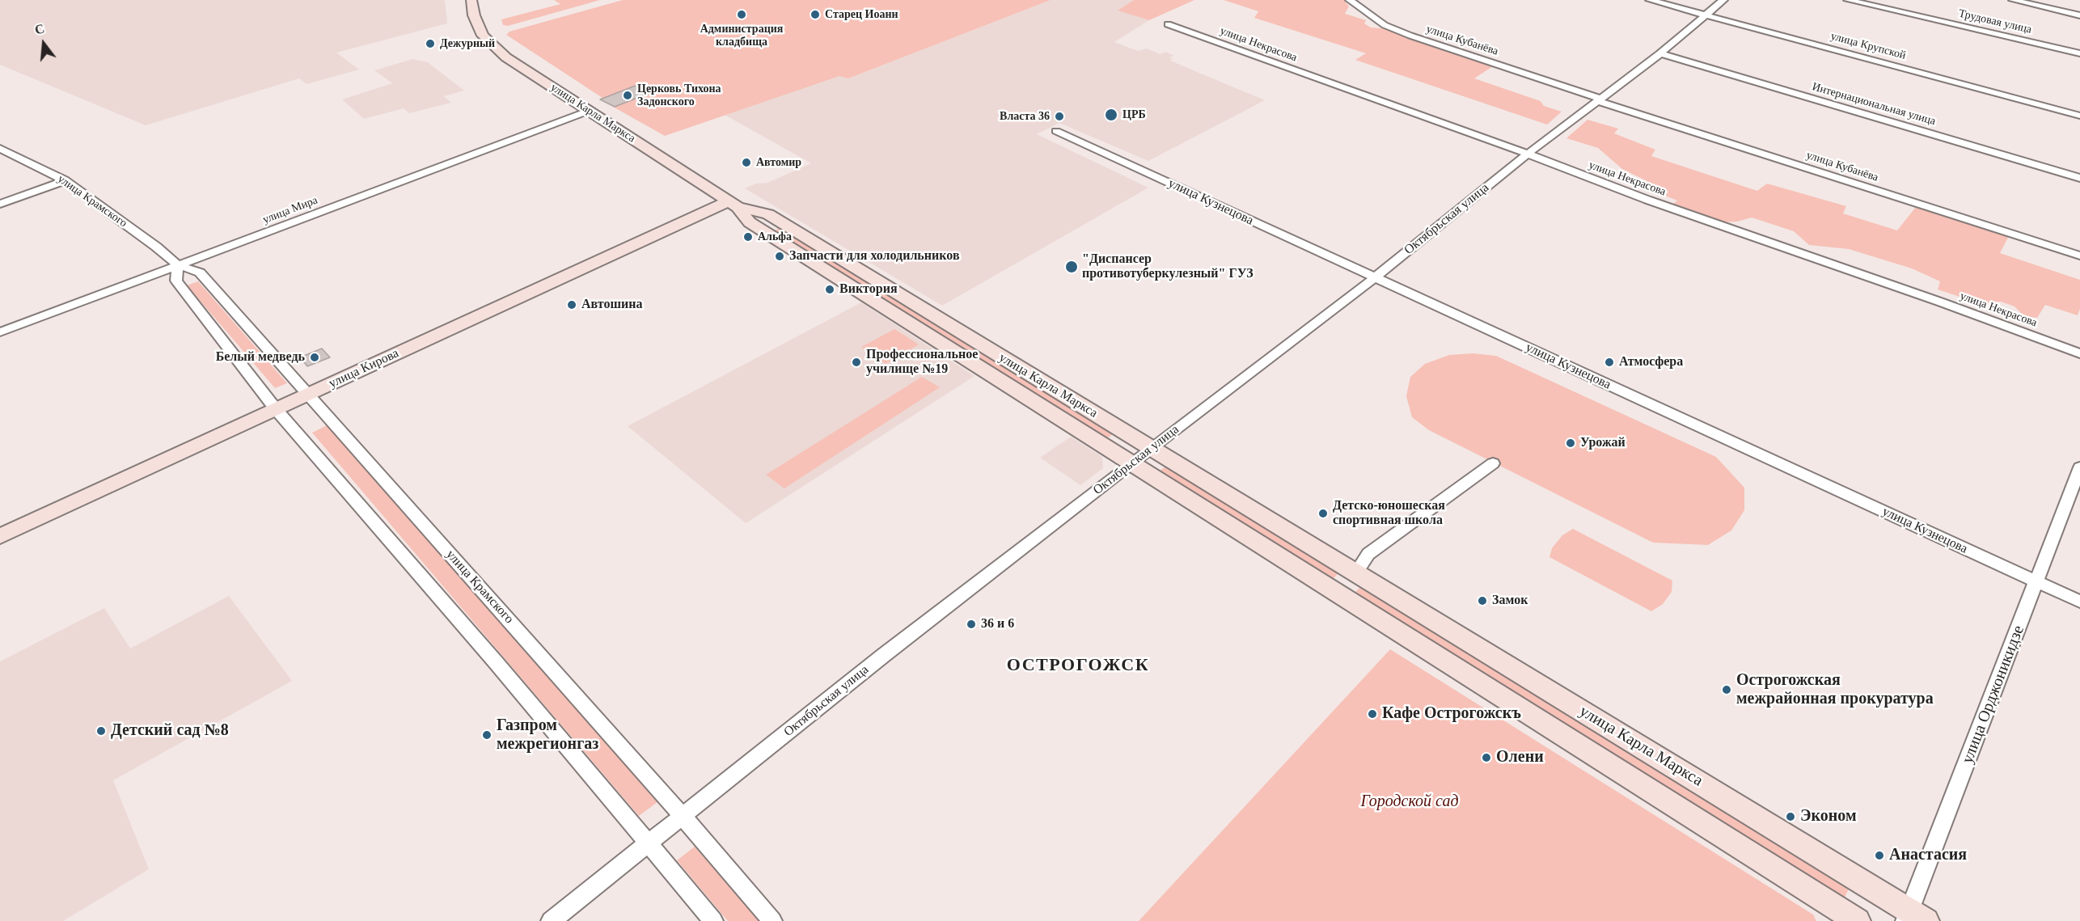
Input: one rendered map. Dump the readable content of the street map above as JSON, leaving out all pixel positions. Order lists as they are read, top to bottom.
{
  "streets": {
    "main road": ["улица Карла Маркса", "улица Кирова"],
    "street": [
      "Трудовая улица",
      "улица Кубанёва",
      "улица Некрасова",
      "улица Крупской",
      "Интернациональная улица",
      "улица Крамского",
      "улица Кузнецова",
      "улица Мира",
      "Октябрьская улица",
      "улица Орджоникидзе"
    ]
  },
  "crossings": [
    ["улица Кубанёва", "Октябрьская улица"],
    ["улица Некрасова", "Октябрьская улица"],
    ["улица Крупской", "Октябрьская улица"],
    ["Интернациональная улица", "Октябрьская улица"],
    ["улица Карла Маркса", "улица Мира"],
    ["улица Карла Маркса", "Октябрьская улица"],
    ["улица Карла Маркса", "улица Кирова"],
    ["улица Карла Маркса", "улица Орджоникидзе"],
    ["улица Крамского", "улица Мира"],
    ["улица Крамского", "Октябрьская улица"],
    ["улица Крамского", "улица Кирова"],
    ["улица Кузнецова", "Октябрьская улица"],
    ["улица Кузнецова", "улица Орджоникидзе"]
  ],
  "districts": ["ОСТРОГОЖСК"],
  "parks": ["Городской сад"],
  "places": [
    "Администрация кладбища",
    "Старец Иоанн",
    "Дежурный",
    "Церковь Тихона Задонского",
    "ЦРБ",
    "Власта 36",
    "Автомир",
    "Альфа",
    "Запчасти для холодильников",
    "\"Диспансер противотуберкулезный\" ГУЗ",
    "Виктория",
    "Автошина",
    "Белый медведь",
    "Профессиональное училище №19",
    "Атмосфера",
    "Урожай",
    "Детско-юношеская спортивная школа",
    "Замок",
    "36 и 6",
    "Острогожская межрайонная прокуратура",
    "Кафе Острогожскъ",
    "Детский сад №8",
    "Газпром межрегионгаз",
    "Олени",
    "Эконом",
    "Анастасия"
  ],
  "north": "top"
}
